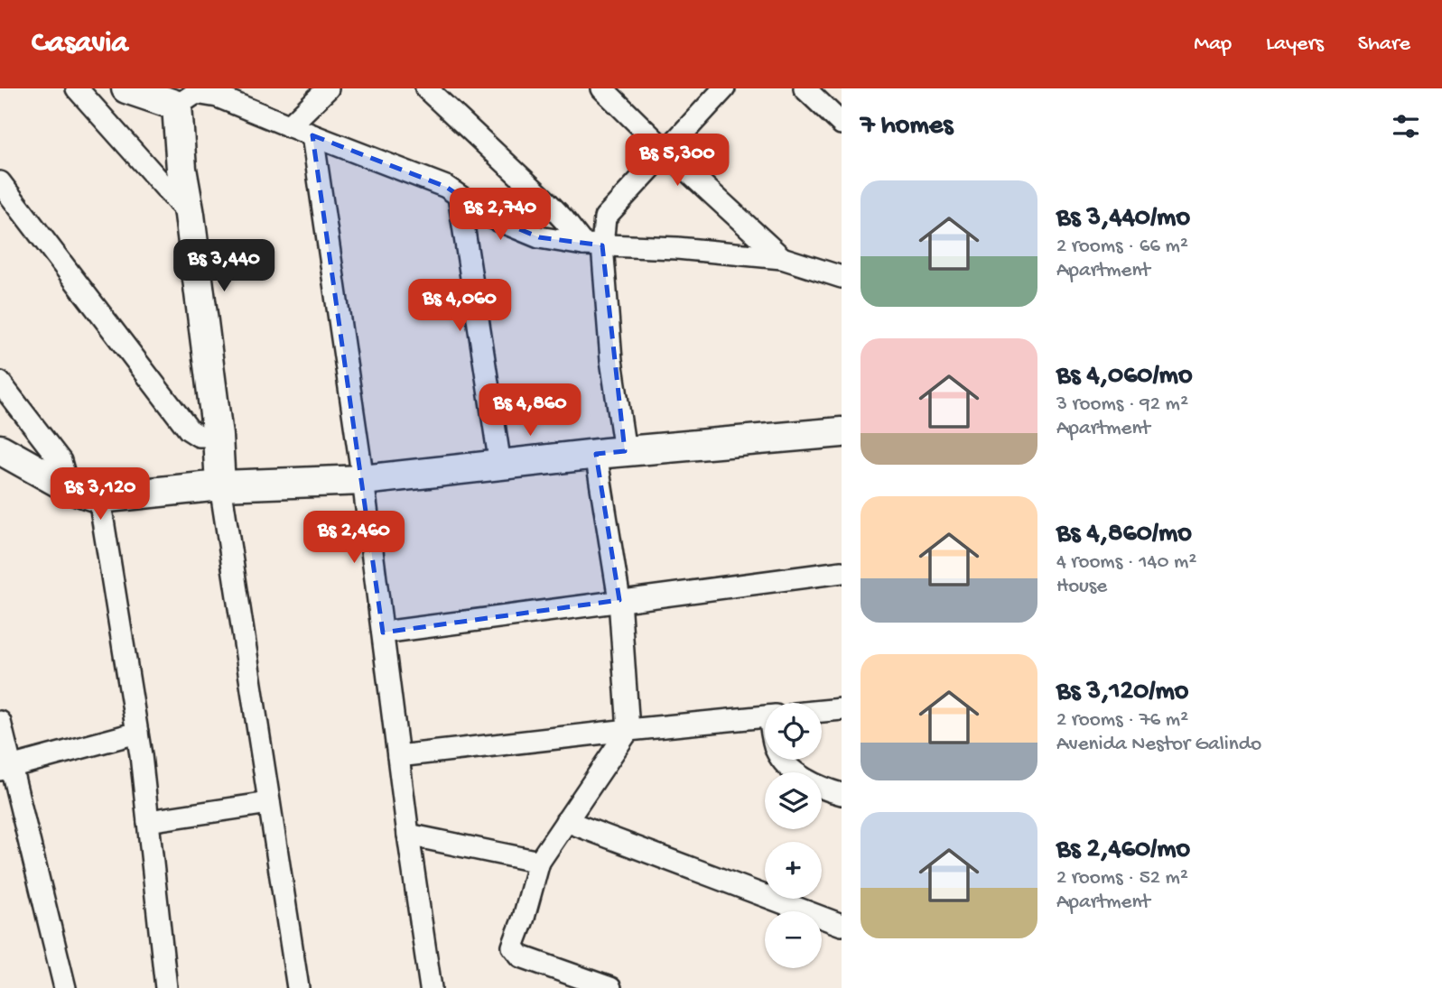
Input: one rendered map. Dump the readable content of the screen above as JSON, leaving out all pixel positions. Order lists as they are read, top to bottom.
{
  "page": {
    "header": "Casavia",
    "nav": ["Map", "Layers", "Share"],
    "heading": "7 homes",
    "price": [
      "Bs 5,300",
      "Bs 2,740",
      "Bs 3,440",
      "Bs 4,060",
      "Bs 4,860",
      "Bs 3,120",
      "Bs 2,460"
    ],
    "list": [
      {
        "name": "Bs 3,440/mo",
        "note": "2 rooms · 66 m² · Apartment"
      },
      {
        "name": "Bs 4,060/mo",
        "note": "3 rooms · 92 m² · Apartment"
      },
      {
        "name": "Bs 4,860/mo",
        "note": "4 rooms · 140 m² · House"
      },
      {
        "name": "Bs 3,120/mo",
        "note": "2 rooms · 76 m² · Avenida Nestor Galindo"
      },
      {
        "name": "Bs 2,460/mo",
        "note": "2 rooms · 52 m² · Apartment"
      }
    ],
    "map_buttons": ["+", "−"]
  }
}
